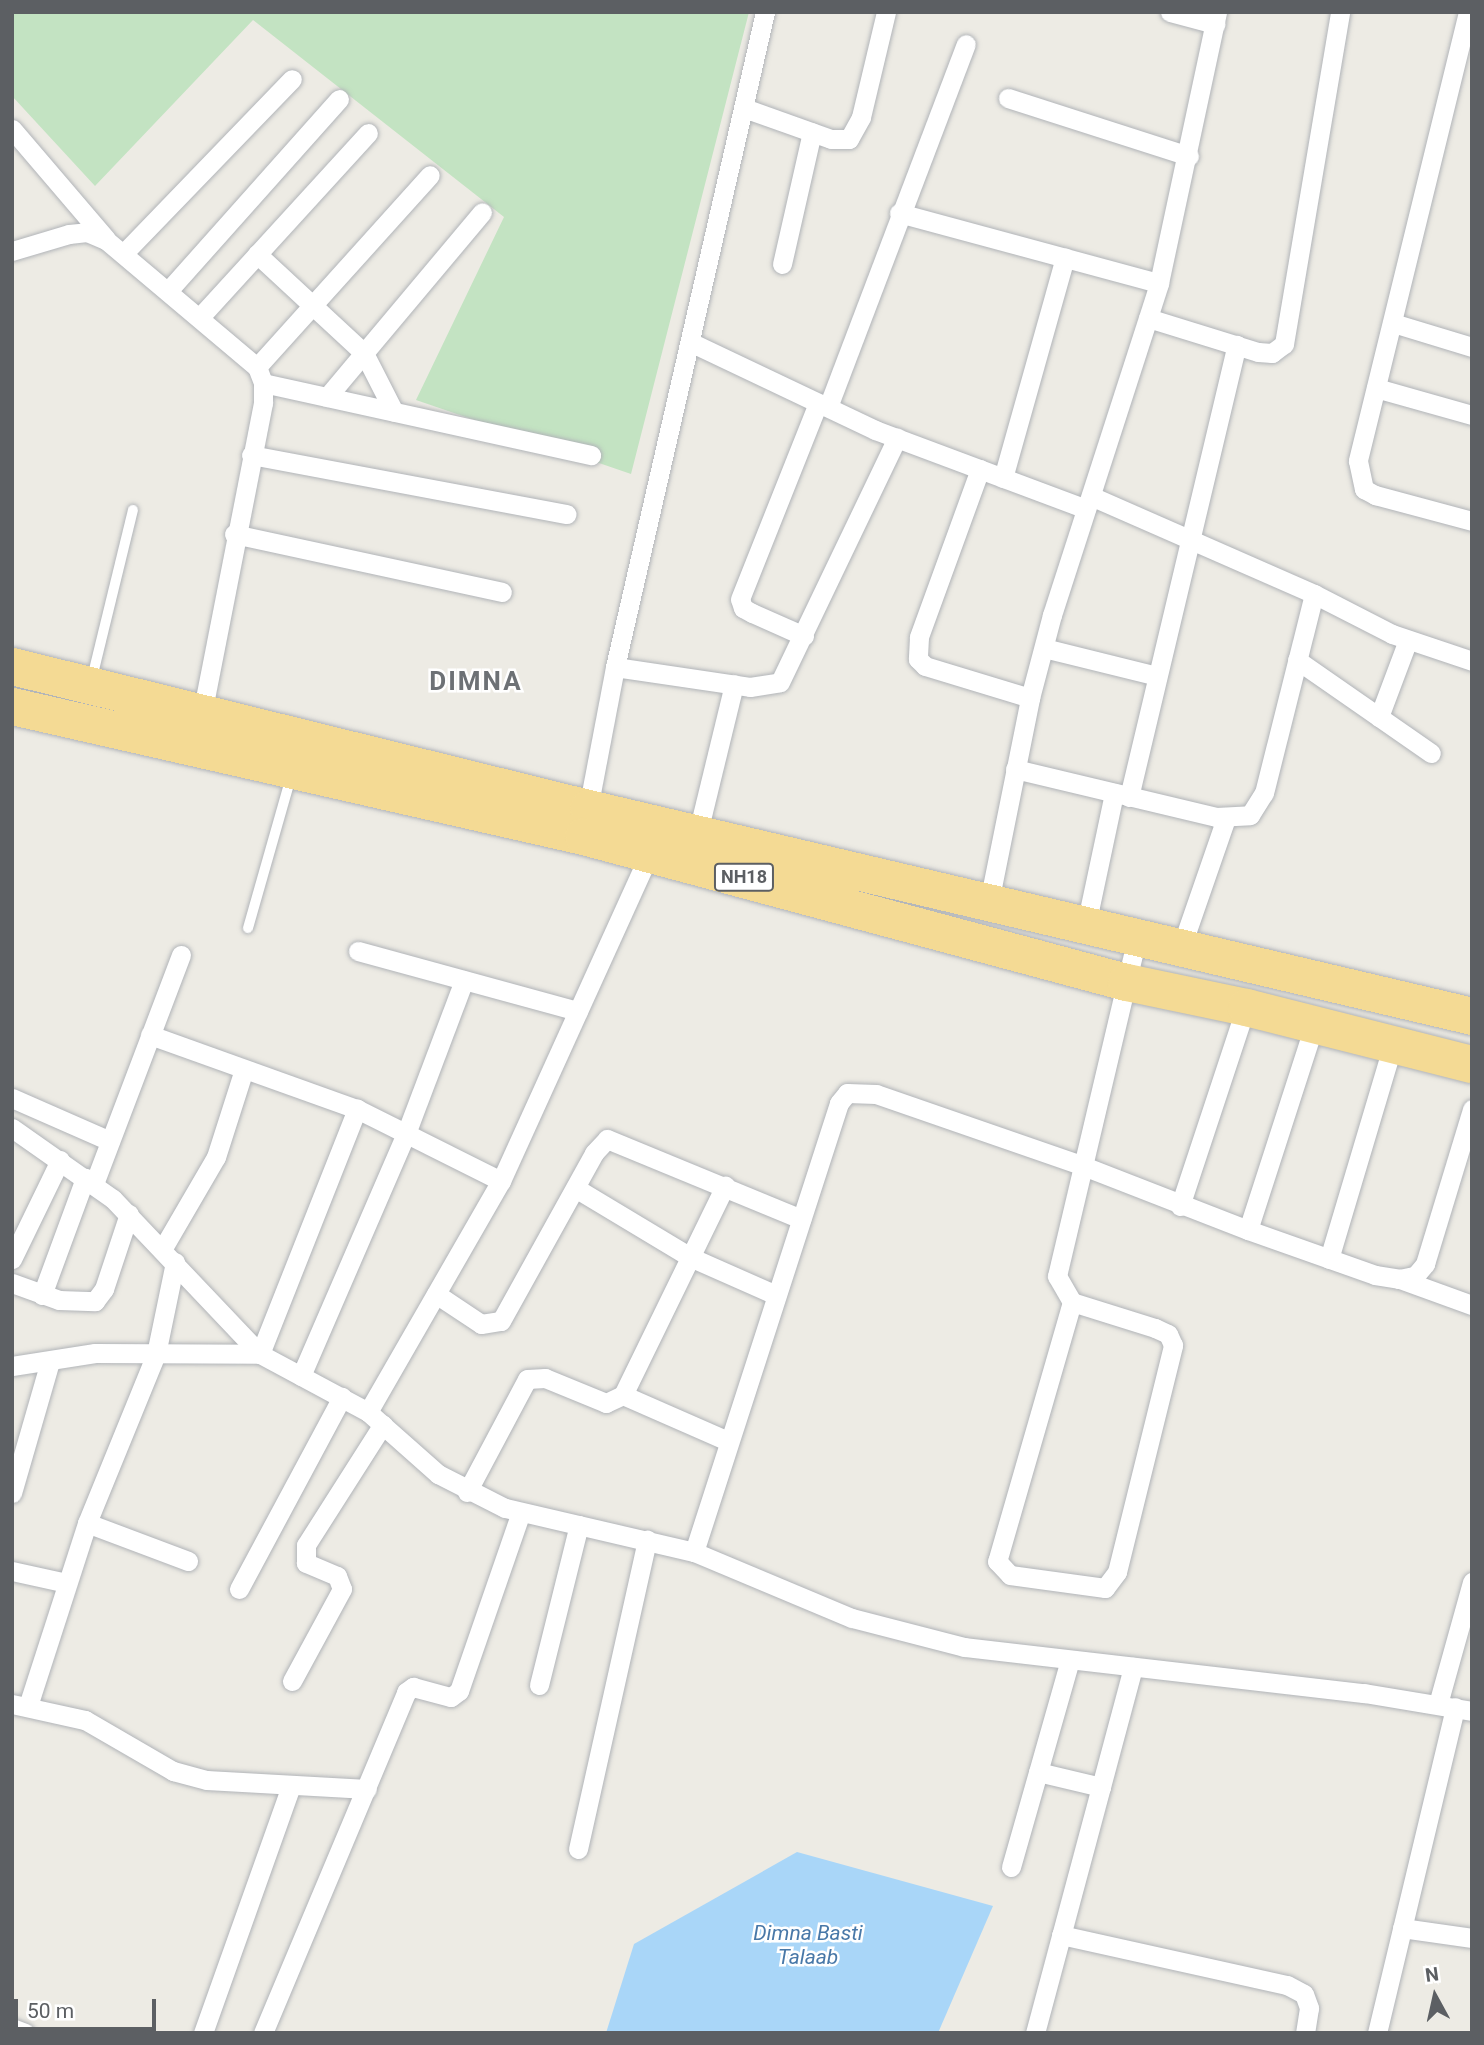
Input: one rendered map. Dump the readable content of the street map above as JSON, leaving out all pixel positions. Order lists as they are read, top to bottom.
{
  "streets": {
    "highway": ["NH18"]
  },
  "districts": ["DIMNA"],
  "water": ["Dimna Basti Talaab"],
  "scale_bar": "50 m",
  "north": "top"
}
